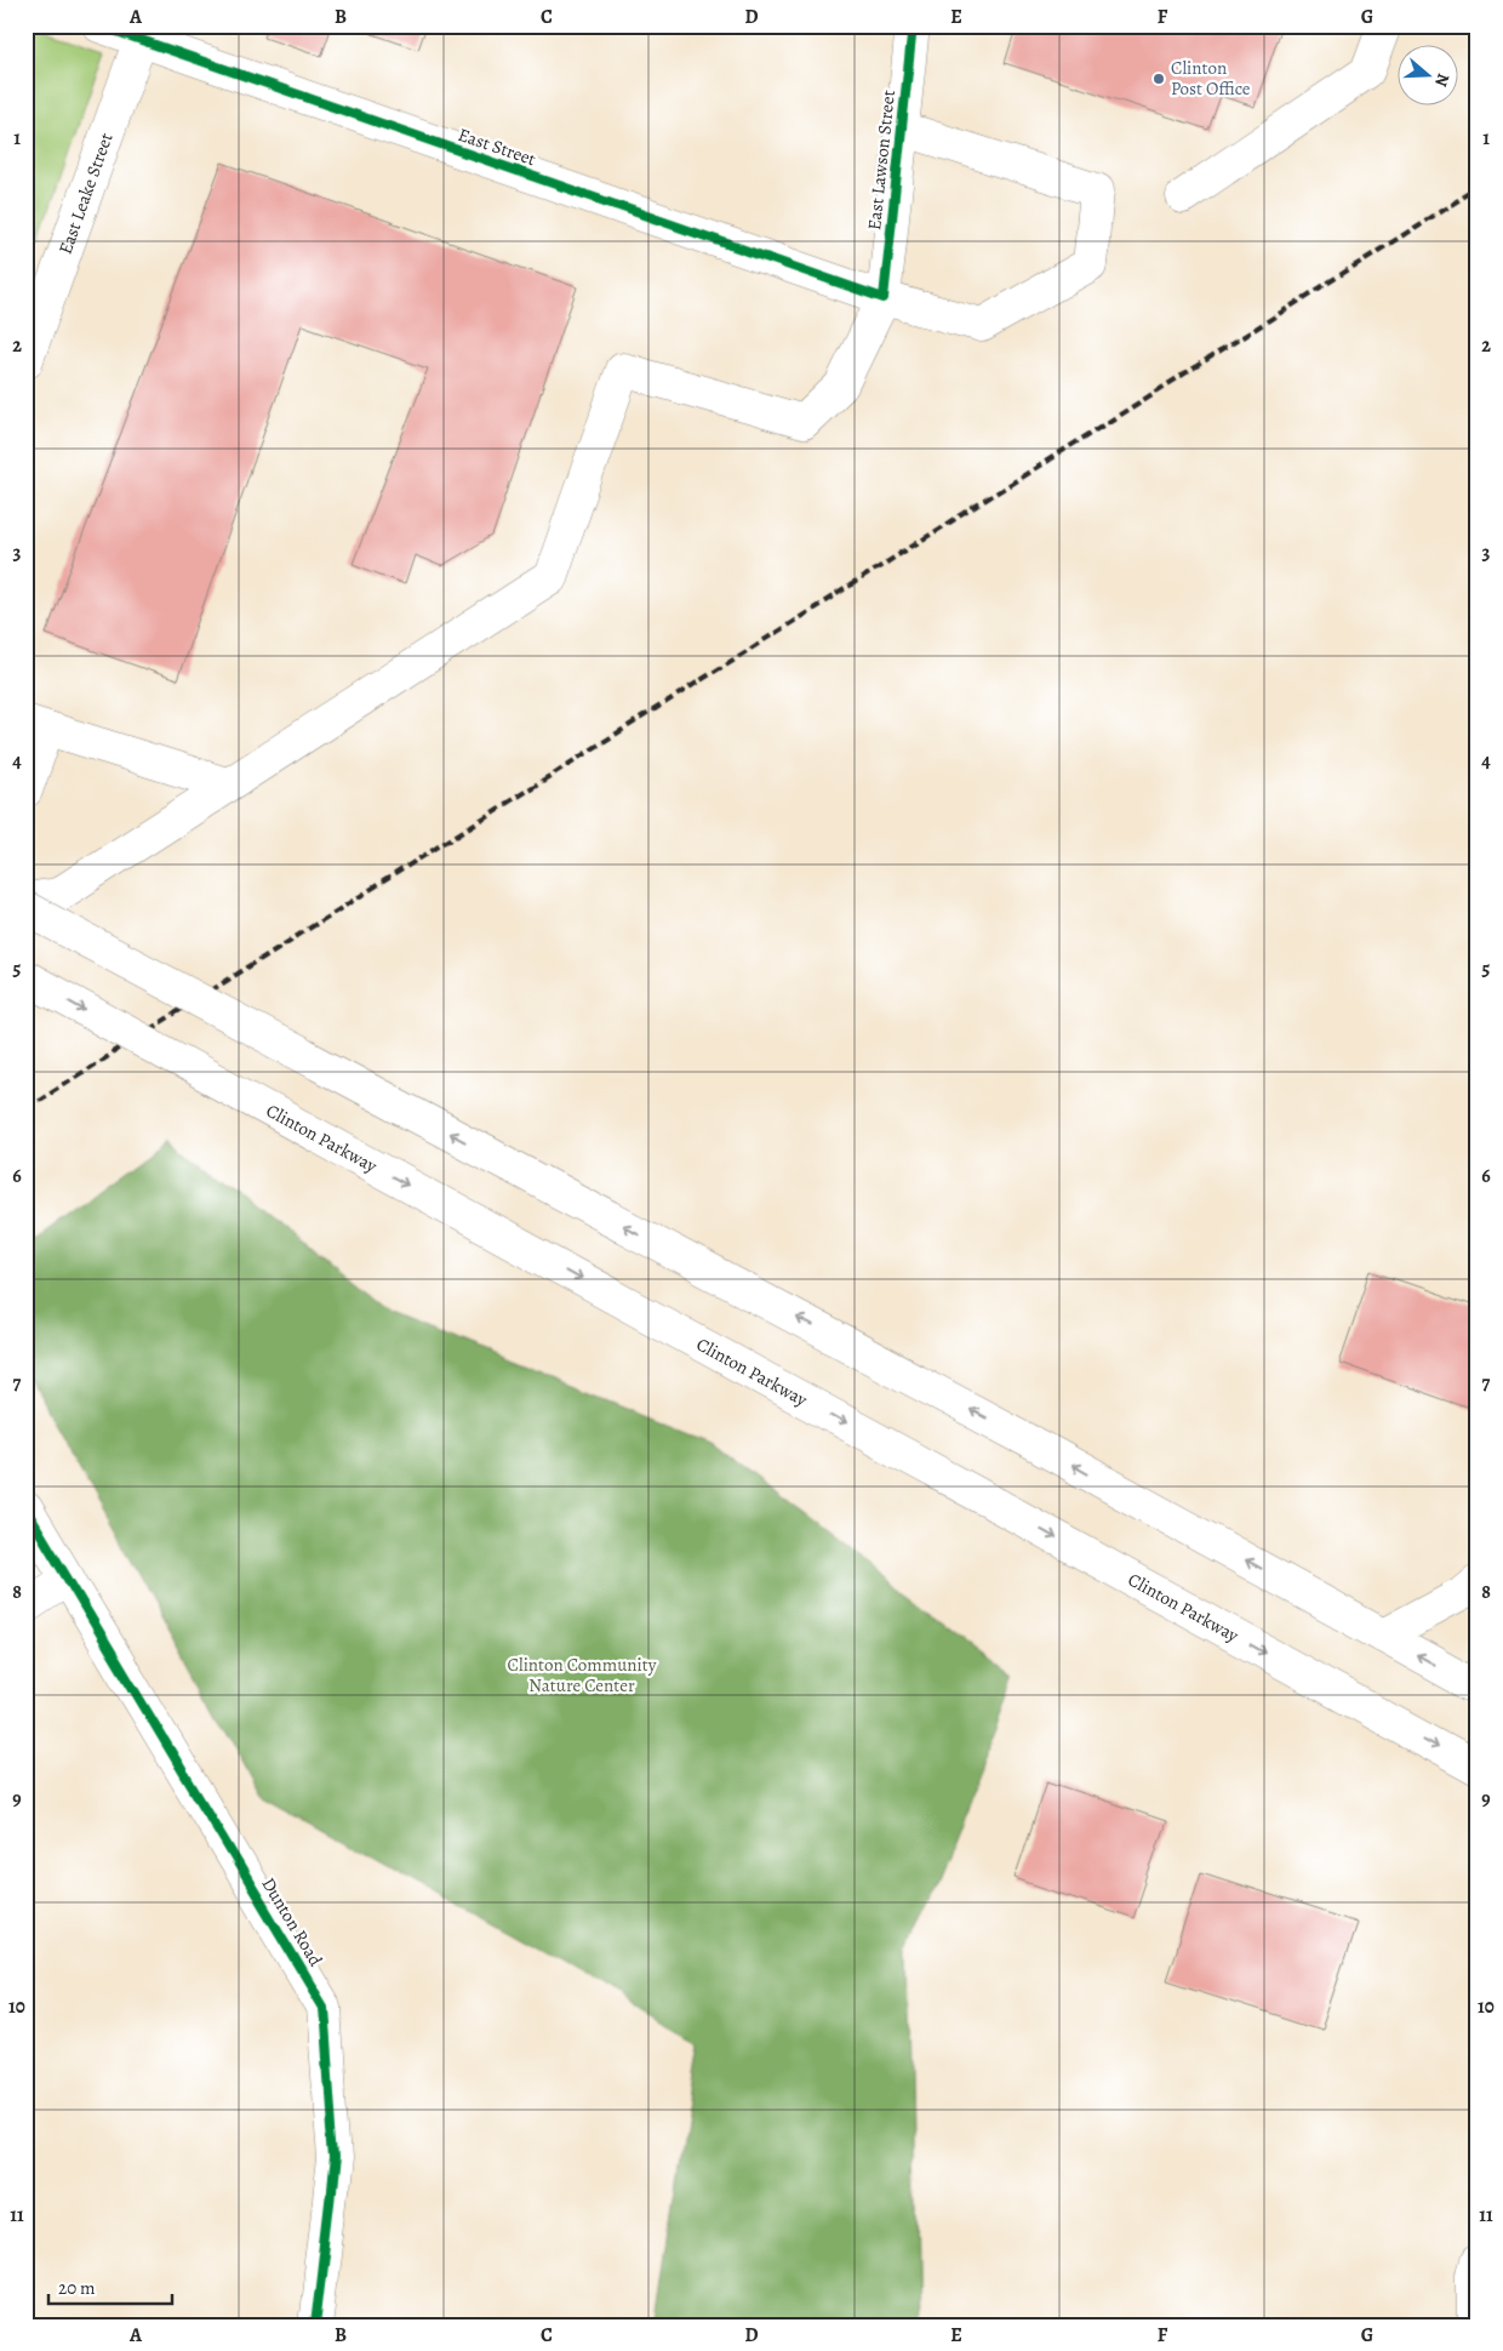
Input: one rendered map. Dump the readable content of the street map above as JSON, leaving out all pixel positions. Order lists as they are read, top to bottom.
{
  "streets": {
    "main road": [
      "East Street",
      "East Lawson Street",
      "East Leake Street",
      "Clinton Parkway",
      "Dunton Road"
    ]
  },
  "crossings": [
    ["East Street", "East Lawson Street"],
    ["East Street", "East Leake Street"]
  ],
  "parks": ["Clinton Community Nature Center"],
  "places": ["Clinton Post Office"],
  "scale_bar": "20 m",
  "north": "right",
  "grid": {
    "columns": [
      "A",
      "B",
      "C",
      "D",
      "E",
      "F",
      "G"
    ],
    "rows": [
      "1",
      "2",
      "3",
      "4",
      "5",
      "6",
      "7",
      "8",
      "9",
      "10",
      "11"
    ]
  }
}
